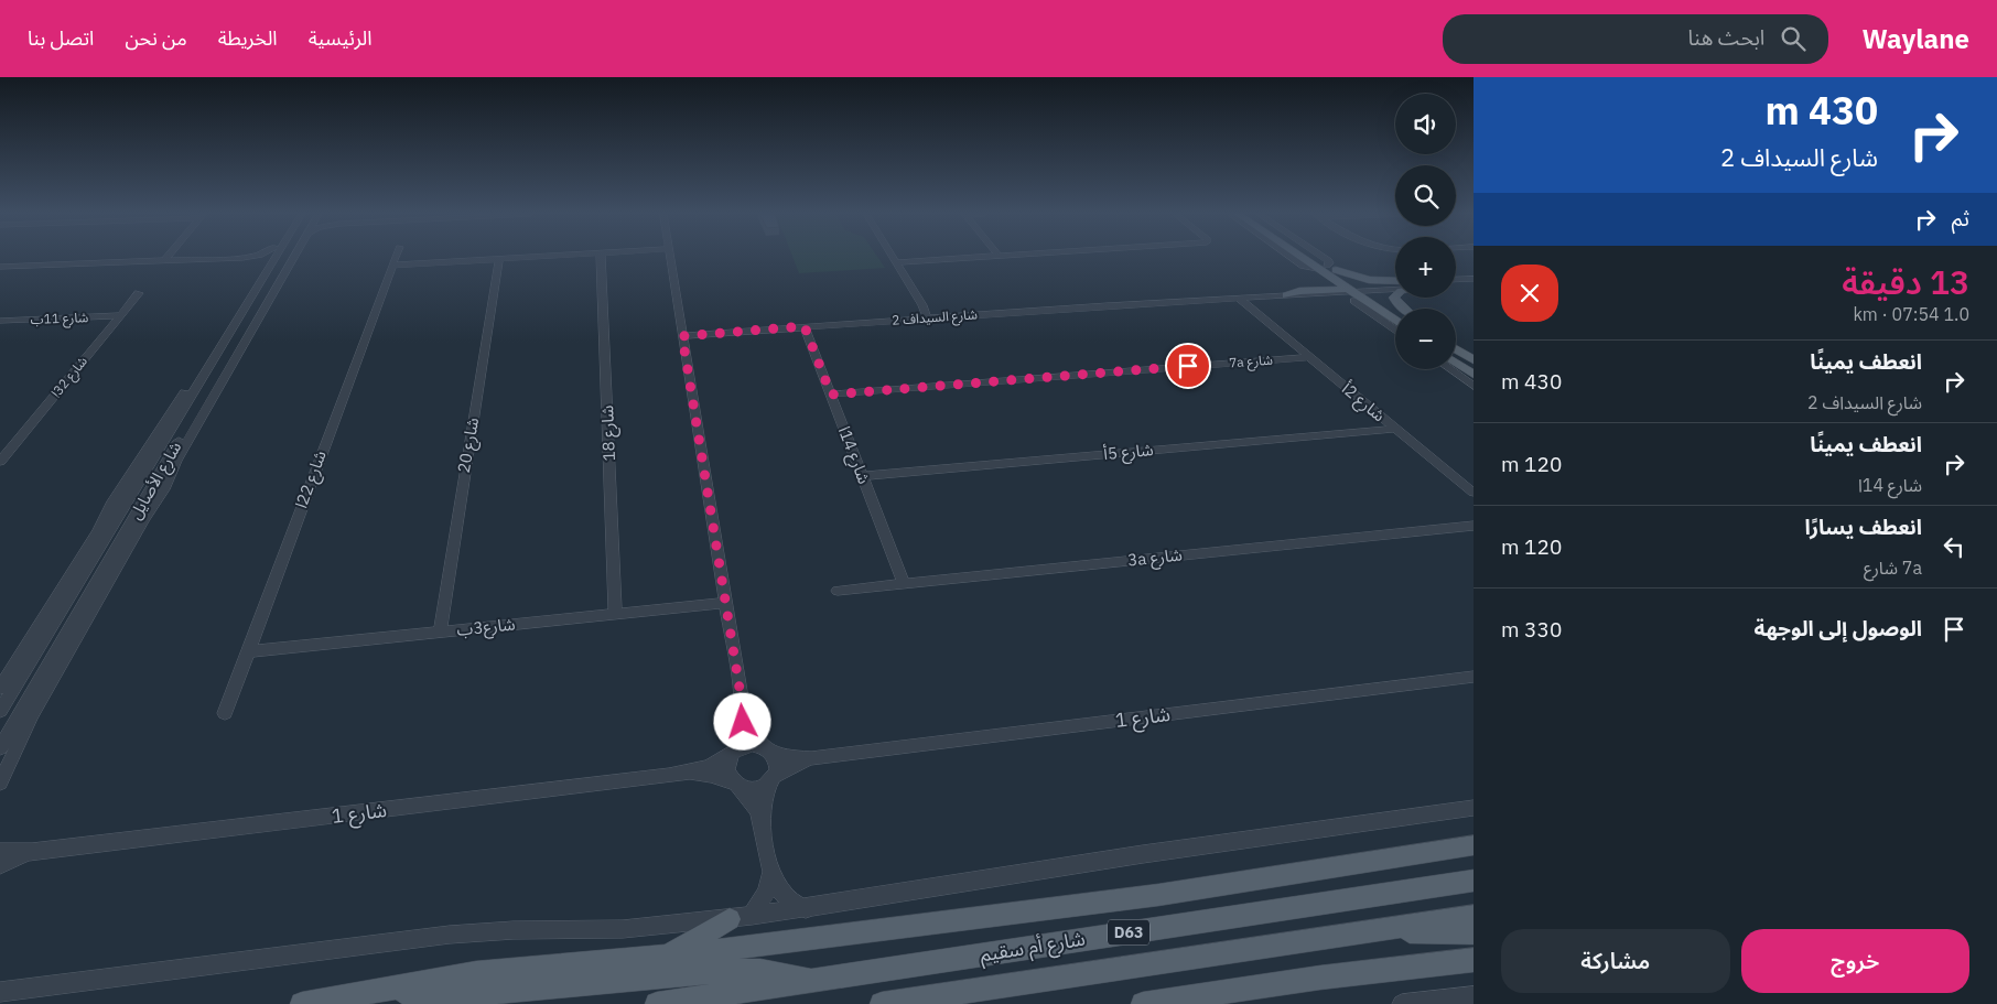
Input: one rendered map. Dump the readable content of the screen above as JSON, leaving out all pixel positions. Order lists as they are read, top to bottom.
{
  "streets": {
    "main road": ["D63", "شارع أم سقيم"],
    "street": [
      "شارع السيداف 2",
      "شارع 11ب",
      "7a شارع",
      "شارع 32ا",
      "شارع 2أ",
      "شارع 18",
      "شارع 20",
      "شارع 5أ",
      "شارع 14ا",
      "شارع 22ا",
      "شارع الأصايل",
      "3a شارع",
      "شارع3ب",
      "شارع 1"
    ]
  },
  "crossings": [
    ["شارع السيداف 2", "شارع 2أ"],
    ["شارع السيداف 2", "شارع 14ا"],
    ["شارع 11ب", "شارع 32ا"],
    ["7a شارع", "شارع 2أ"],
    ["7a شارع", "شارع 14ا"],
    ["شارع 2أ", "شارع 5أ"],
    ["شارع 18", "شارع3ب"],
    ["شارع 20", "شارع3ب"],
    ["شارع 5أ", "شارع 14ا"],
    ["شارع 14ا", "3a شارع"],
    ["شارع 22ا", "شارع3ب"]
  ],
  "page": {
    "header": "Waylane",
    "search": "ابحث هنا",
    "nav": [
      "الرئيسية",
      "الخريطة",
      "من نحن",
      "اتصل بنا"
    ],
    "turn": ["430 m", "شارع السيداف 2"],
    "map_buttons": ["+", "−"],
    "then": "ثم",
    "heading": ["13 دقيقة", "1.0 km · 07:54"],
    "list": [
      {
        "name": "انعطف يمينًا",
        "note": "شارع السيداف 2",
        "value": "430 m"
      },
      {
        "name": "انعطف يمينًا",
        "note": "شارع 14ا",
        "value": "120 m"
      },
      {
        "name": "انعطف يسارًا",
        "note": "7a شارع",
        "value": "120 m"
      },
      {
        "name": "الوصول إلى الوجهة",
        "value": "330 m"
      }
    ],
    "buttons": ["خروج", "مشاركة"]
  }
}
